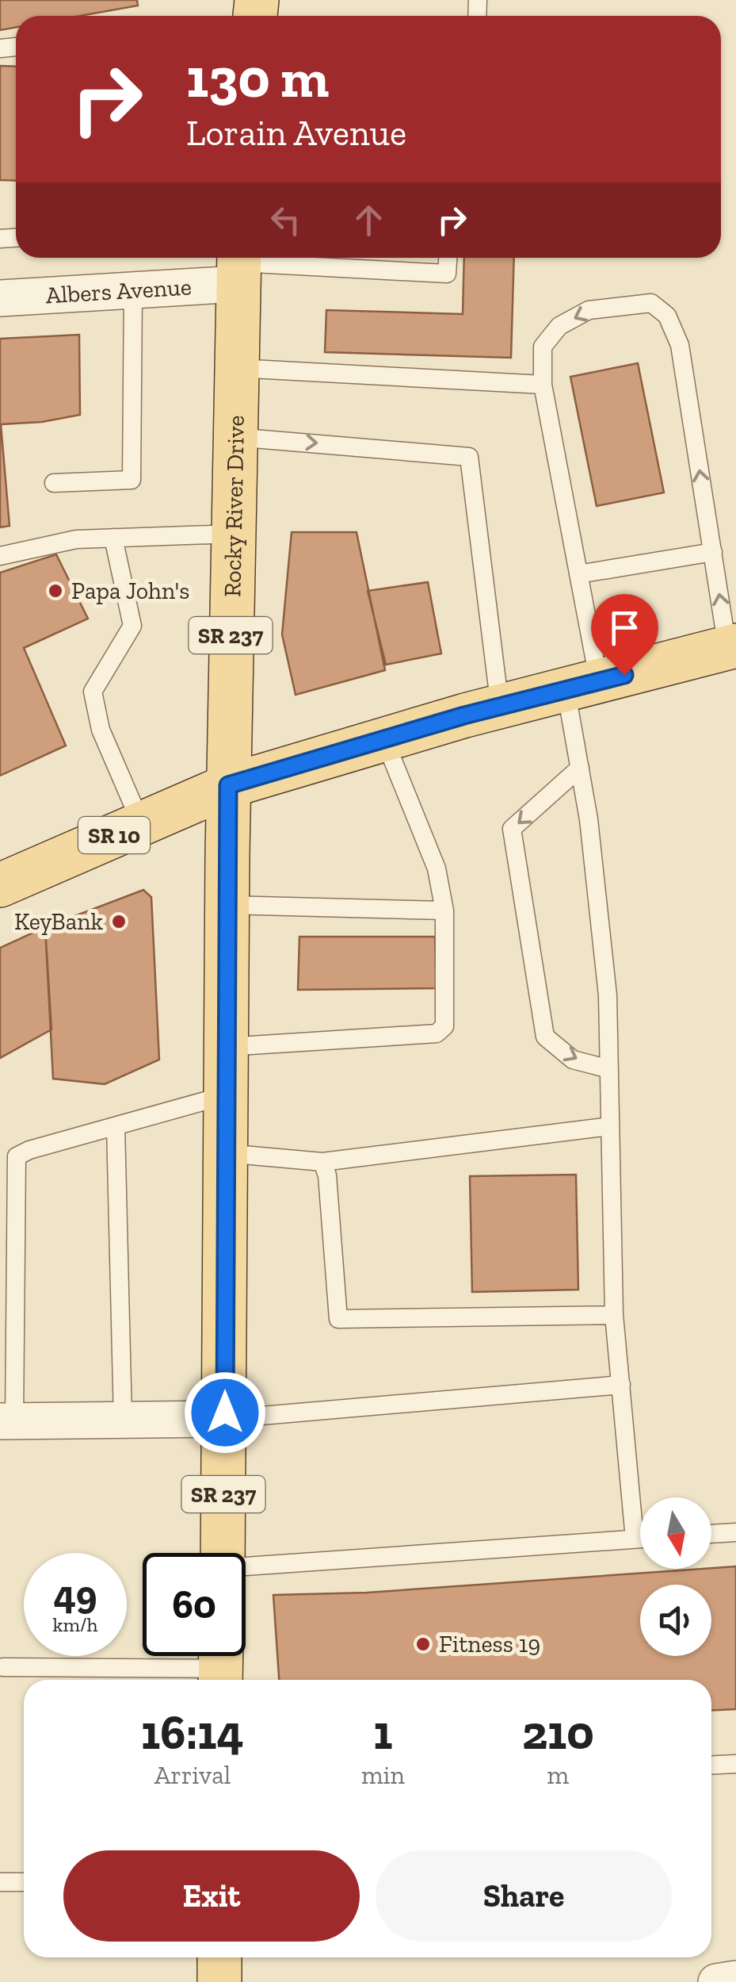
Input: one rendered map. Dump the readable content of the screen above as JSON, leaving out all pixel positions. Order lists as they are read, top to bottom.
{
  "streets": {
    "main road": ["Rocky River Drive", "SR 237", "SR 10"],
    "street": ["Albers Avenue"]
  },
  "crossings": [
    ["Albers Avenue", "Rocky River Drive"],
    ["Rocky River Drive", "SR 10"]
  ],
  "places": ["Papa John's", "KeyBank", "Fitness 19"],
  "north": "bottom",
  "page": {
    "turn": ["130 m", "Lorain Avenue"],
    "speed": "49 km/h",
    "limit": "60",
    "eta": [
      "16:14",
      "Arrival",
      "1",
      "min",
      "210",
      "m"
    ],
    "buttons": ["Exit", "Share"]
  }
}
